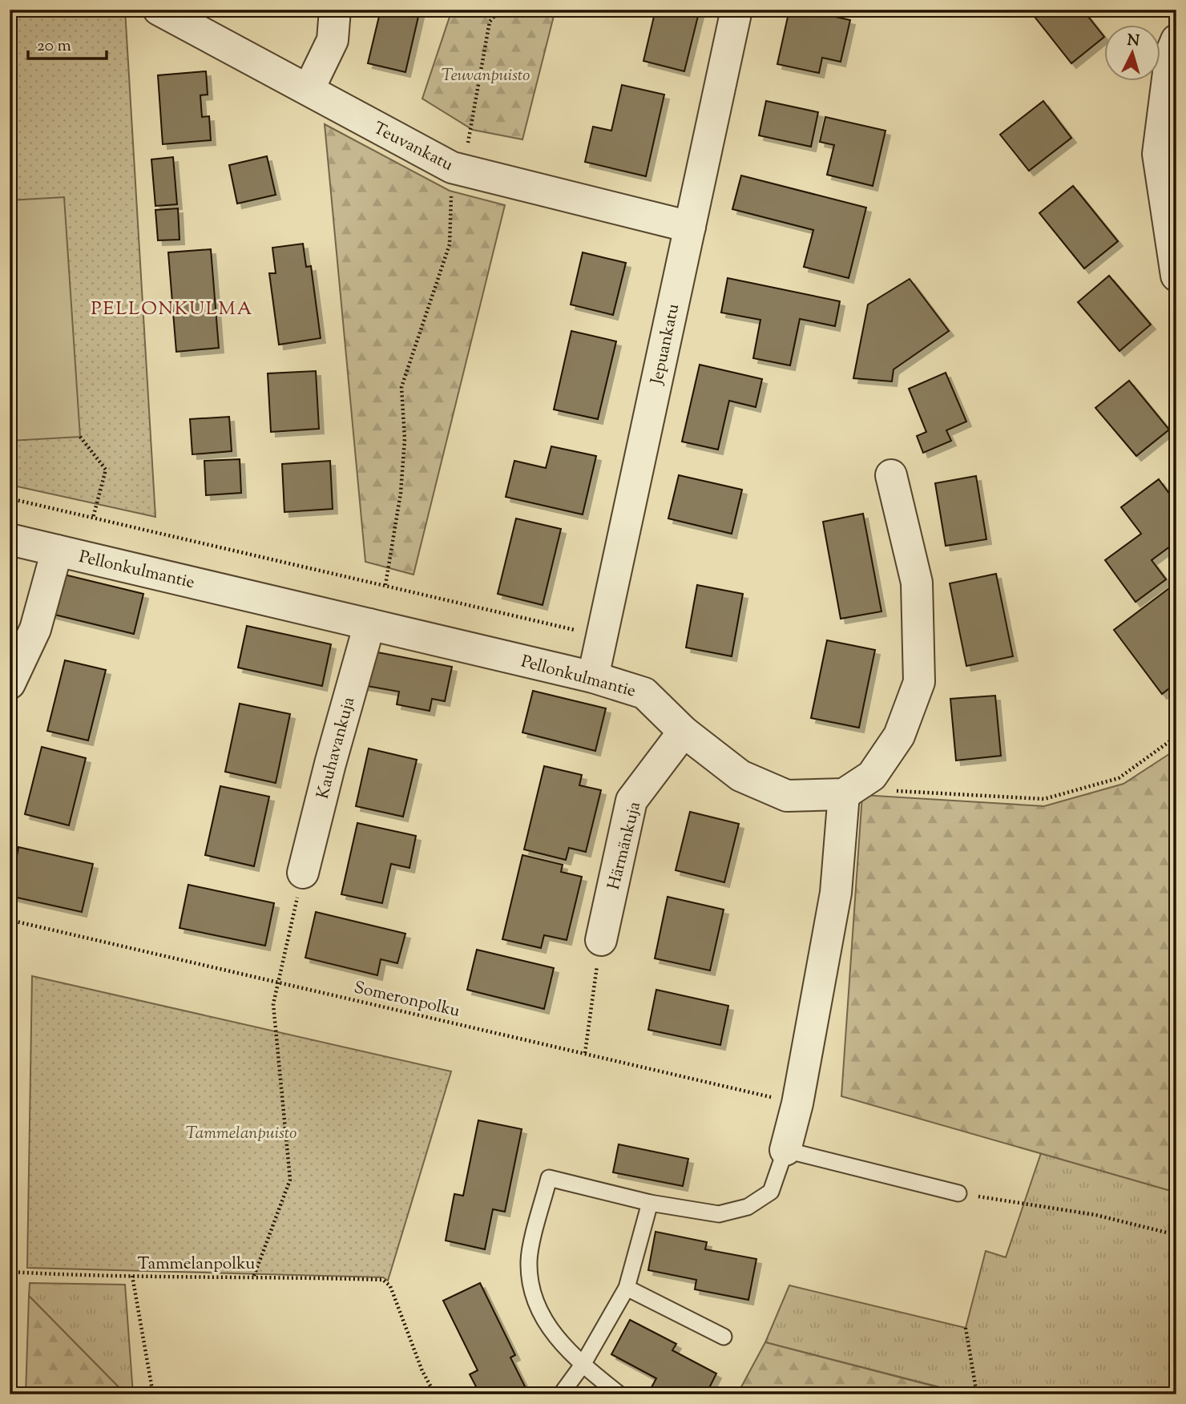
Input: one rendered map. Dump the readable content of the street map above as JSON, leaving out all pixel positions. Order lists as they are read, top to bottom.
{
  "streets": {
    "street": [
      "Teuvankatu",
      "Jepuankatu",
      "Pellonkulmantie",
      "Kauhavankuja",
      "Härmänkuja"
    ],
    "path": ["Someronpolku", "Tammelanpolku"]
  },
  "crossings": [
    ["Teuvankatu", "Jepuankatu"],
    ["Jepuankatu", "Pellonkulmantie"],
    ["Pellonkulmantie", "Kauhavankuja"],
    ["Pellonkulmantie", "Härmänkuja"]
  ],
  "districts": ["PELLONKULMA"],
  "parks": ["Teuvanpuisto", "Tammelanpuisto"],
  "scale_bar": "20 m",
  "north": "top"
}
